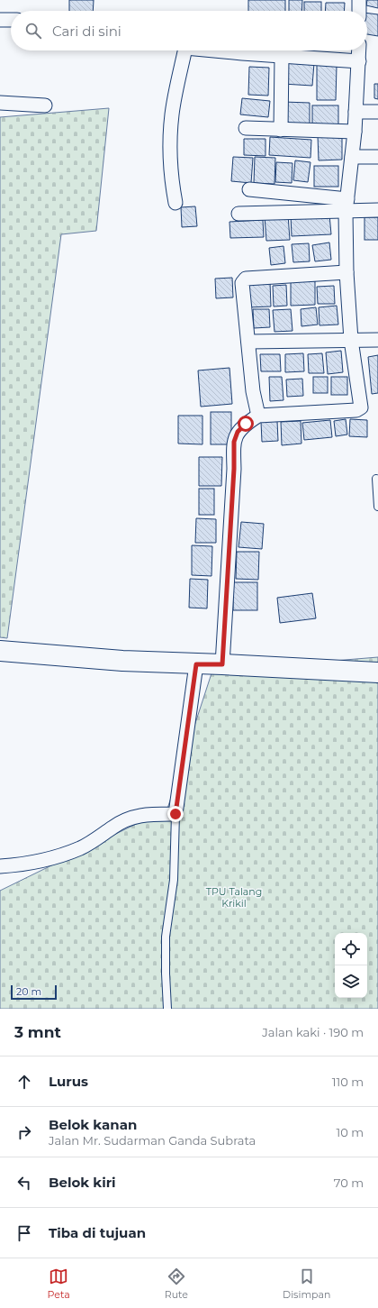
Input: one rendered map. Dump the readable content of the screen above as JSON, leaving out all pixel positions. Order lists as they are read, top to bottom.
{
  "parks": ["TPU Talang Krikil"],
  "scale_bar": "20 m",
  "page": {
    "search": "Cari di sini",
    "scale": "20 m",
    "heading": ["3 mnt", "Jalan kaki · 190 m"],
    "list": [
      ["Lurus", "110 m"],
      ["Belok kanan", "Jalan Mr. Sudarman Ganda Subrata", "10 m"],
      ["Belok kiri", "70 m"],
      "Tiba di tujuan"
    ],
    "nav": ["Peta", "Rute", "Disimpan"]
  }
}
